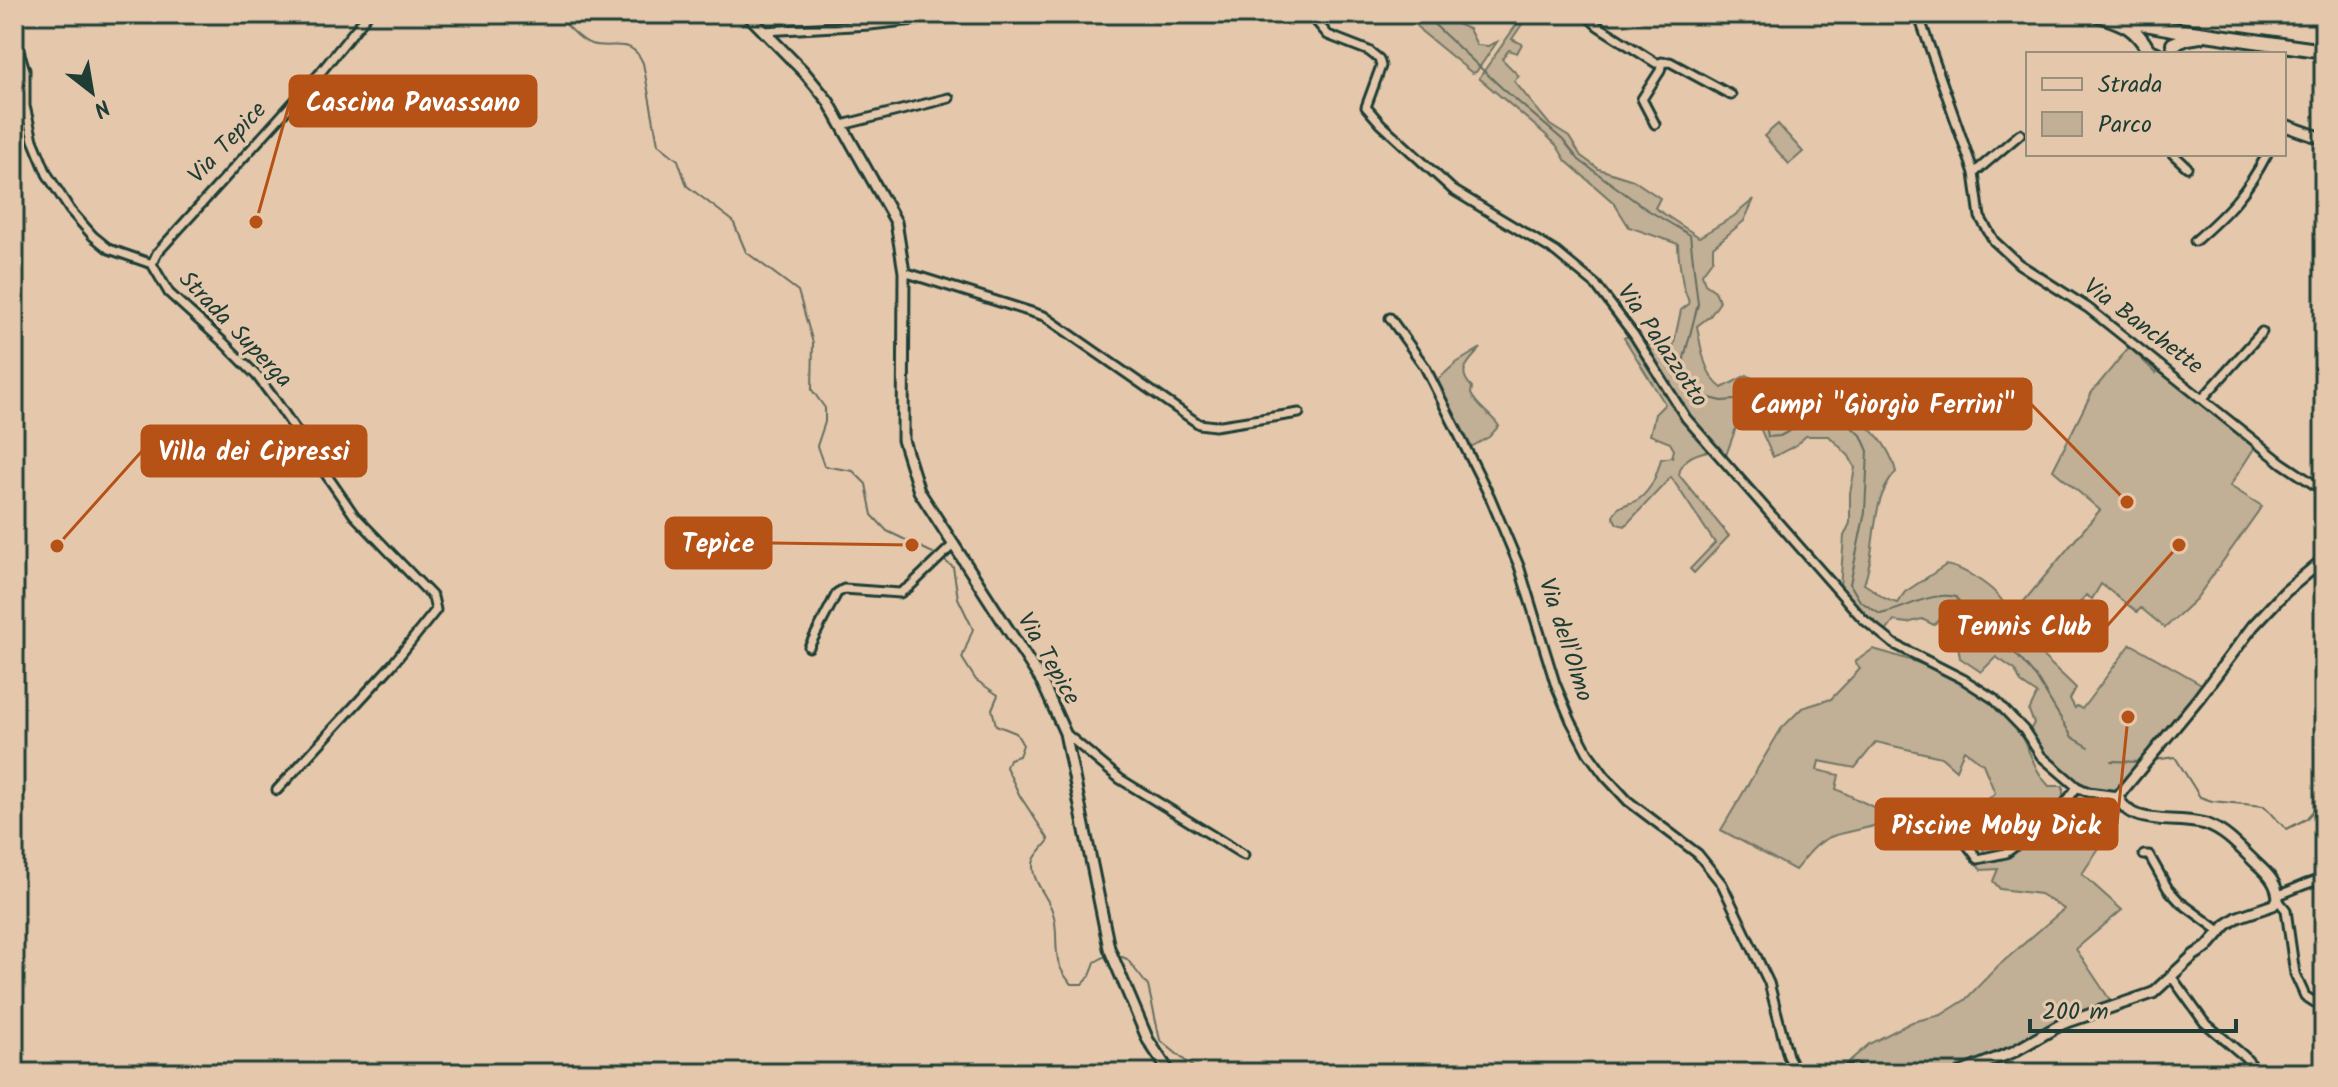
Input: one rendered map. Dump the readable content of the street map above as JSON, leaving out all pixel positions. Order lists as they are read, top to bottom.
{
  "streets": {
    "street": [
      "Via Tepice",
      "Via Banchette",
      "Strada Superga",
      "Via Palazzotto",
      "Via dell'Olmo"
    ]
  },
  "crossings": [
    ["Via Tepice", "Strada Superga"]
  ],
  "places": [
    "Cascina Pavassano",
    "Campi \"Giorgio Ferrini\"",
    "Tepice",
    "Tennis Club",
    "Villa dei Cipressi",
    "Piscine Moby Dick"
  ],
  "legend": ["Strada", "Parco"],
  "scale_bar": "200 m",
  "north": "bottom right"
}
